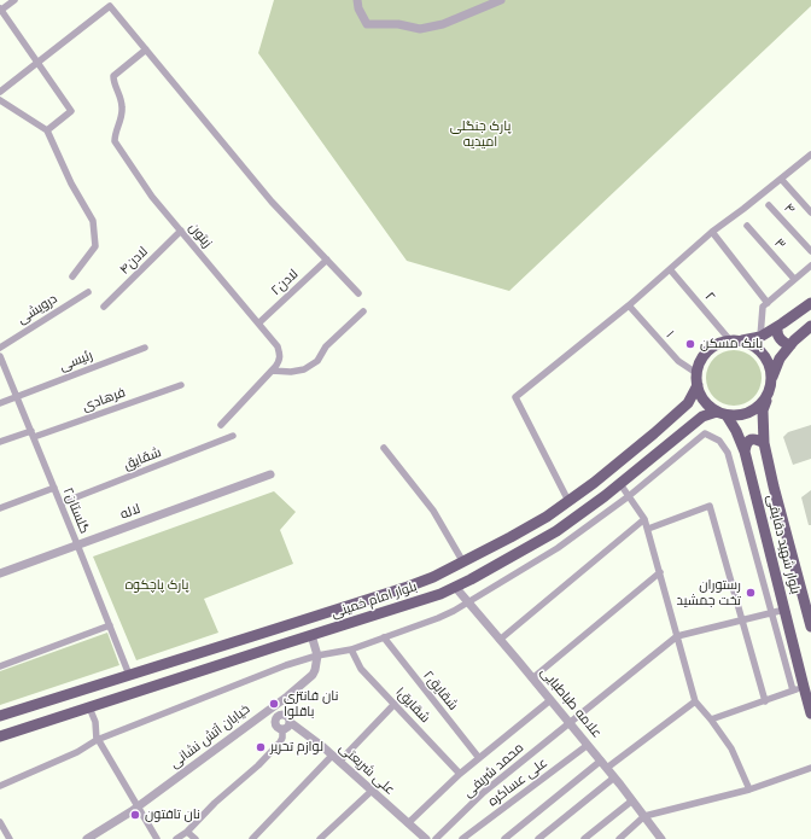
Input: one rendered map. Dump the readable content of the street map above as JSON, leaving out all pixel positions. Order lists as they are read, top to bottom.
{
  "streets": {
    "main road": ["بلوار شهید دقایقی", "بلوار امام خمینی"],
    "street": [
      "۴",
      "زیتون",
      "۳",
      "لادن۴",
      "لادن۲",
      "۲",
      "درویشی",
      "۱",
      "رئیسی",
      "فرهادی",
      "شقایق",
      "گلستان۲",
      "لاله",
      "شقایق۲",
      "علامه طباطبایی",
      "شقایق۱",
      "خیابان آتش نشانی",
      "علی شریعتی",
      "محمد شریفی",
      "علی عساکره"
    ]
  },
  "crossings": [
    ["زیتون", "لادن۴"],
    ["زیتون", "لادن۲"],
    ["۲", "۱"],
    ["۲", "بلوار شهید دقایقی"],
    ["۲", "بلوار امام خمینی"],
    ["۱", "بلوار شهید دقایقی"],
    ["۱", "بلوار امام خمینی"],
    ["رئیسی", "گلستان۲"],
    ["فرهادی", "گلستان۲"],
    ["شقایق", "گلستان۲"],
    ["گلستان۲", "لاله"],
    ["گلستان۲", "بلوار امام خمینی"],
    ["بلوار شهید دقایقی", "بلوار امام خمینی"],
    ["بلوار امام خمینی", "علامه طباطبایی"],
    ["علامه طباطبایی", "محمد شریفی"],
    ["علامه طباطبایی", "علی عساکره"]
  ],
  "parks": ["پارک جنگلی امیدیه", "پارک پاچکوه"],
  "places": [
    "بانک مسکن",
    "رستوران تخت جمشید",
    "نان فانتزی باقلوا",
    "لوازم تحریر",
    "نان تافتون"
  ]
}
